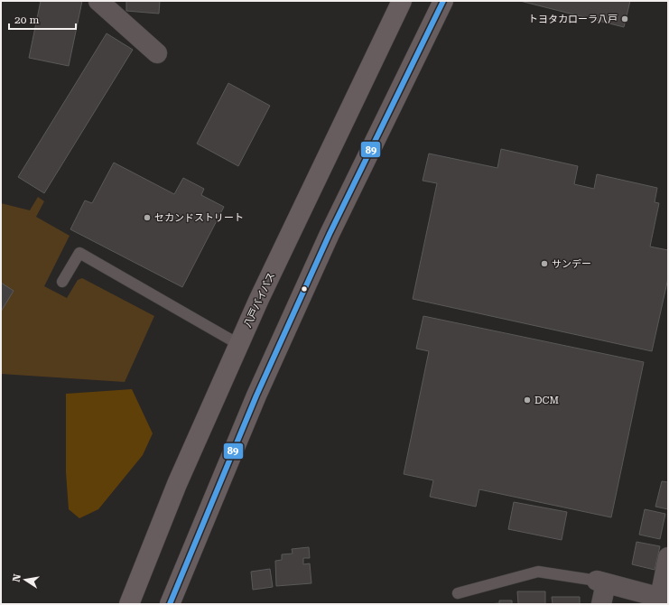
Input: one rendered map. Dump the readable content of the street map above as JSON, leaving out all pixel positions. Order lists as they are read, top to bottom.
{
  "streets": {
    "highway": ["八戸バイパス"]
  },
  "places": [
    "トヨタカローラ八戸",
    "セカンドストリート",
    "サンデー",
    "DCM"
  ],
  "lines": ["transit line 89"],
  "scale_bar": "20 m",
  "north": "left"
}
